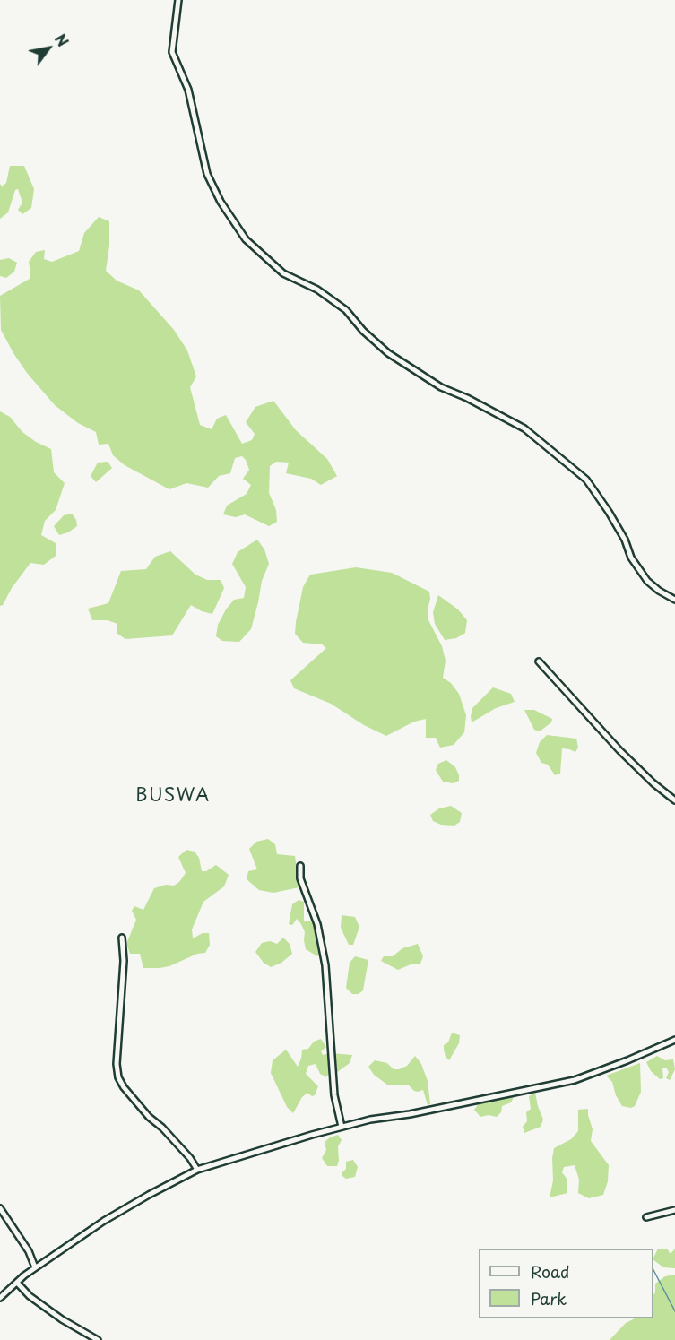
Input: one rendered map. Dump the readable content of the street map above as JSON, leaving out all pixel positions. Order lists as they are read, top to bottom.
{
  "districts": ["BUSWA"],
  "legend": ["Road", "Park"],
  "north": "top right"
}
